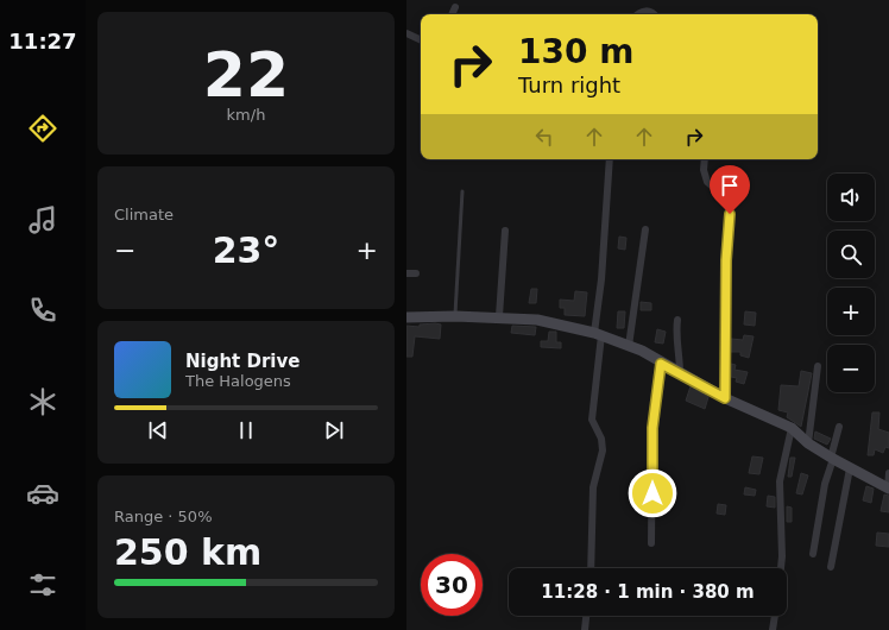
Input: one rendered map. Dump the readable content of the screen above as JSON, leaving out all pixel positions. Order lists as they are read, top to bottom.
{
  "page": {
    "tabs": "11:27",
    "tile": [
      ["22", "km/h"],
      "Climate",
      ["Range · 50%", "250 km"]
    ],
    "turn": ["130 m", "Turn right"],
    "map_buttons": ["+", "−"],
    "heat": ["−", "23°", "+"],
    "song": ["Night Drive", "The Halogens"],
    "limit": "30",
    "trip": "11:28 · 1 min · 380 m"
  }
}
